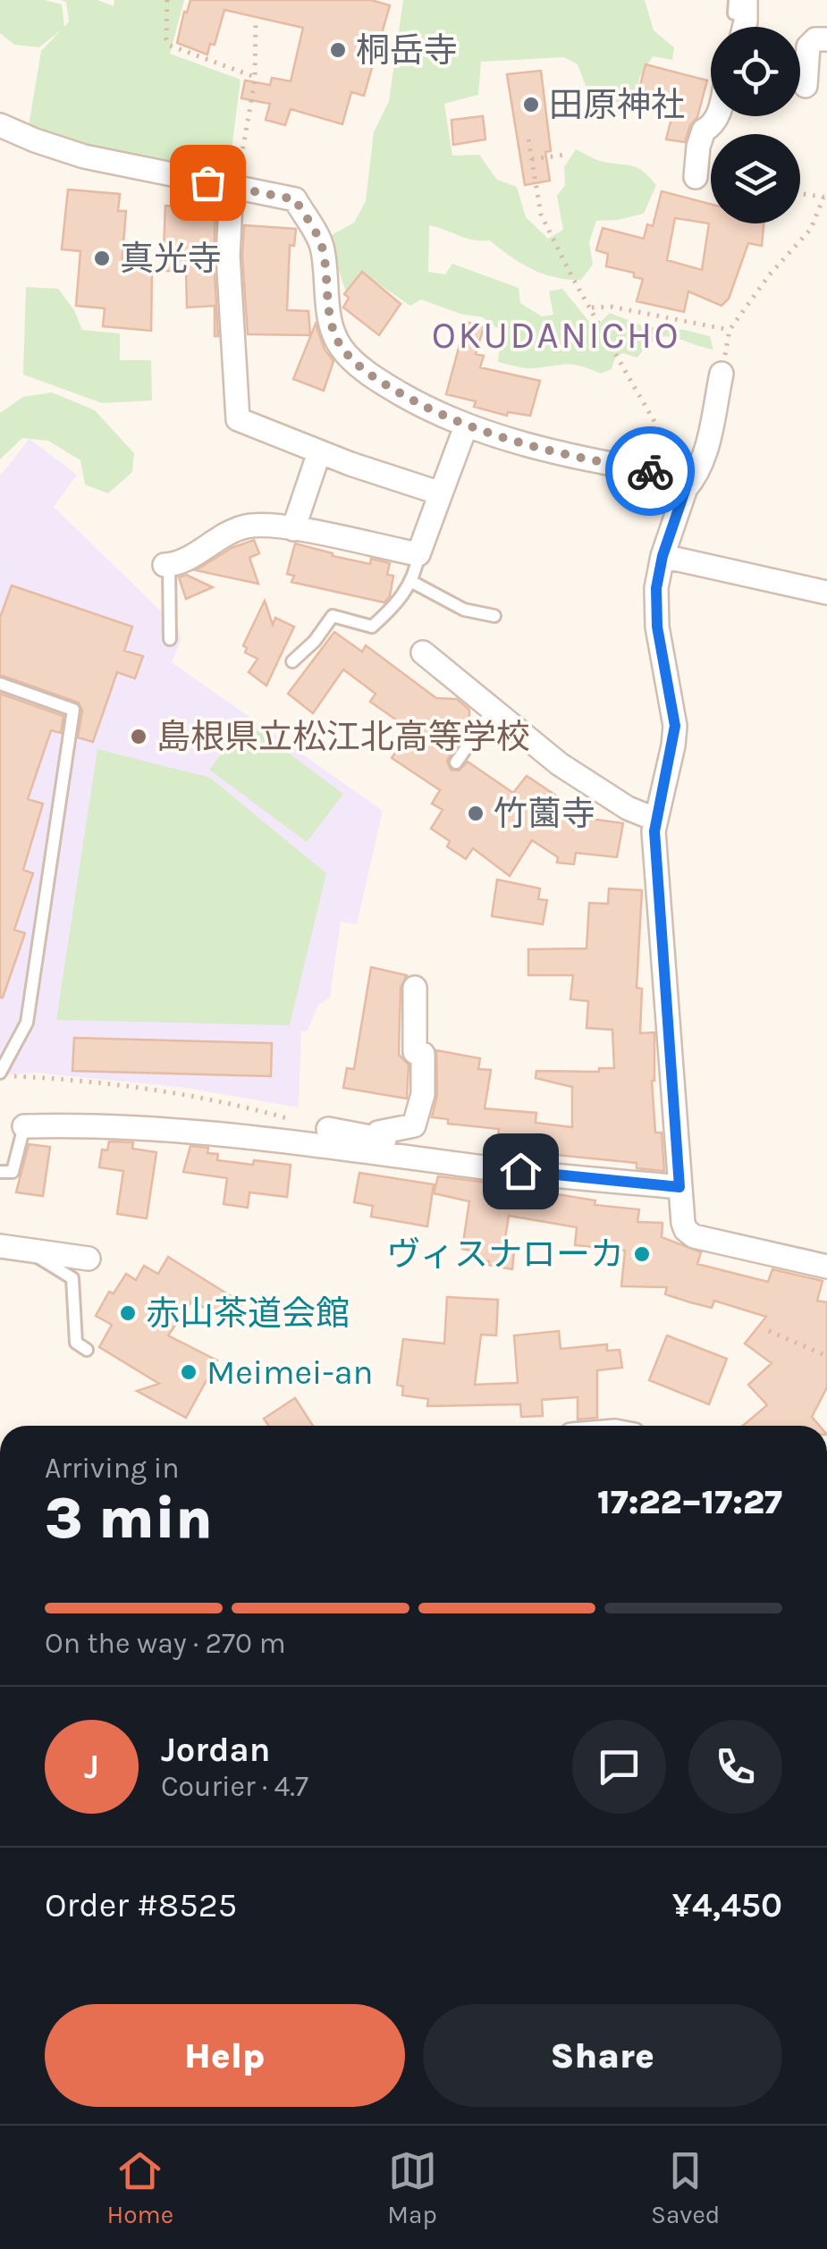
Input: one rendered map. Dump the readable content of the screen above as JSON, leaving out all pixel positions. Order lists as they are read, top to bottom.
{
  "districts": ["OKUDANICHO"],
  "places": [
    "桐岳寺",
    "田原神社",
    "真光寺",
    "島根県立松江北高等学校",
    "竹薗寺",
    "ヴィスナローカ",
    "赤山茶道会館",
    "Meimei-an"
  ],
  "page": {
    "heading": ["3 min", "Arriving in", "17:22–17:27"],
    "panel": [
      "Jordan",
      "Courier · 4.7",
      "Order #8525",
      "¥4,450"
    ],
    "bar": "On the way · 270 m",
    "round": "J",
    "buttons": ["Help", "Share"],
    "tabs": ["Home", "Map", "Saved"]
  }
}
